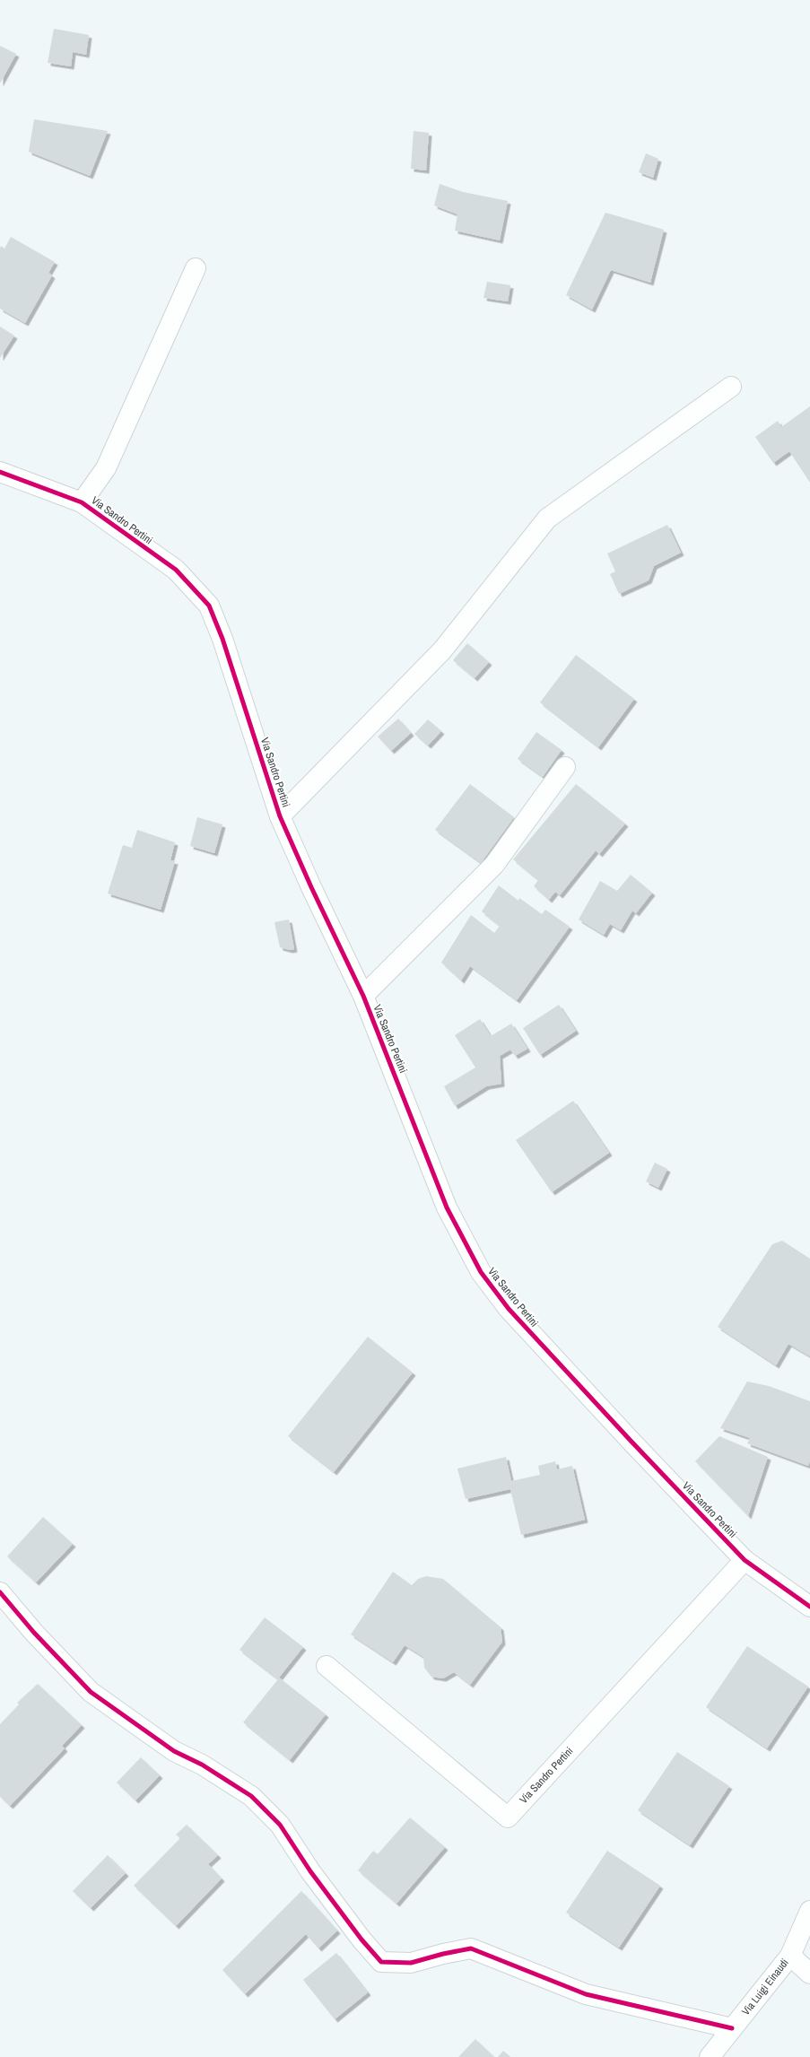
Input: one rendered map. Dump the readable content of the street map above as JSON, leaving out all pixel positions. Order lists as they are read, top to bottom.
{
  "streets": {
    "street": ["Via Sandro Pertini", "Via Luigi Einaudi"]
  }
}
